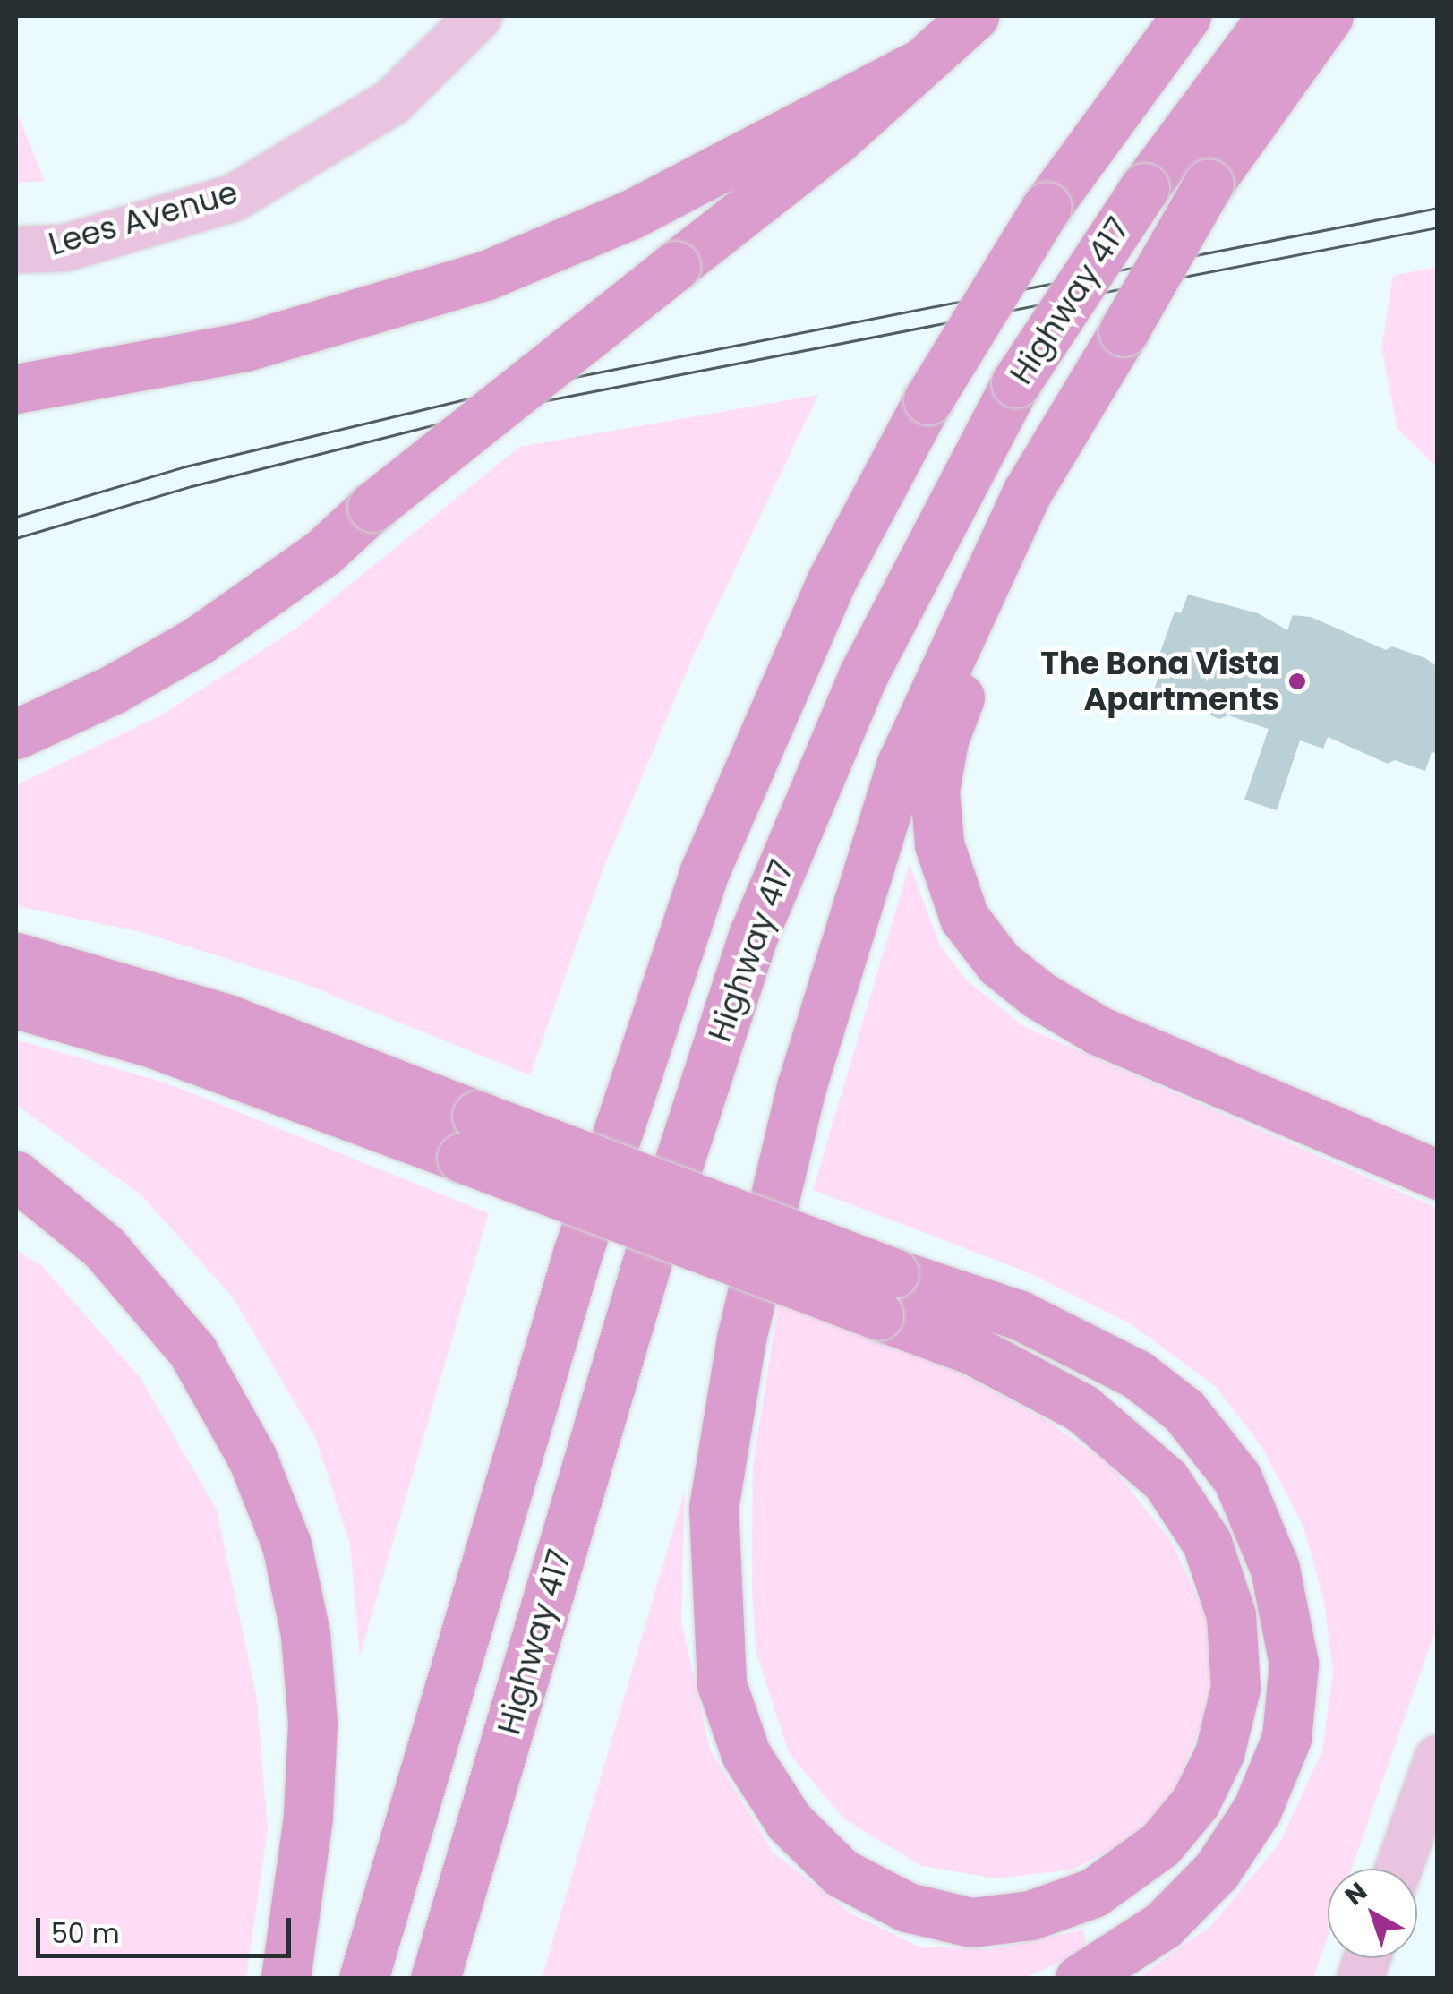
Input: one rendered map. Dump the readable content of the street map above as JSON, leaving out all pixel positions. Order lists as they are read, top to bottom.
{
  "streets": {
    "highway": ["Highway 417"],
    "main road": ["Lees Avenue"]
  },
  "places": ["The Bona Vista Apartments"],
  "scale_bar": "50 m",
  "north": "top left"
}
